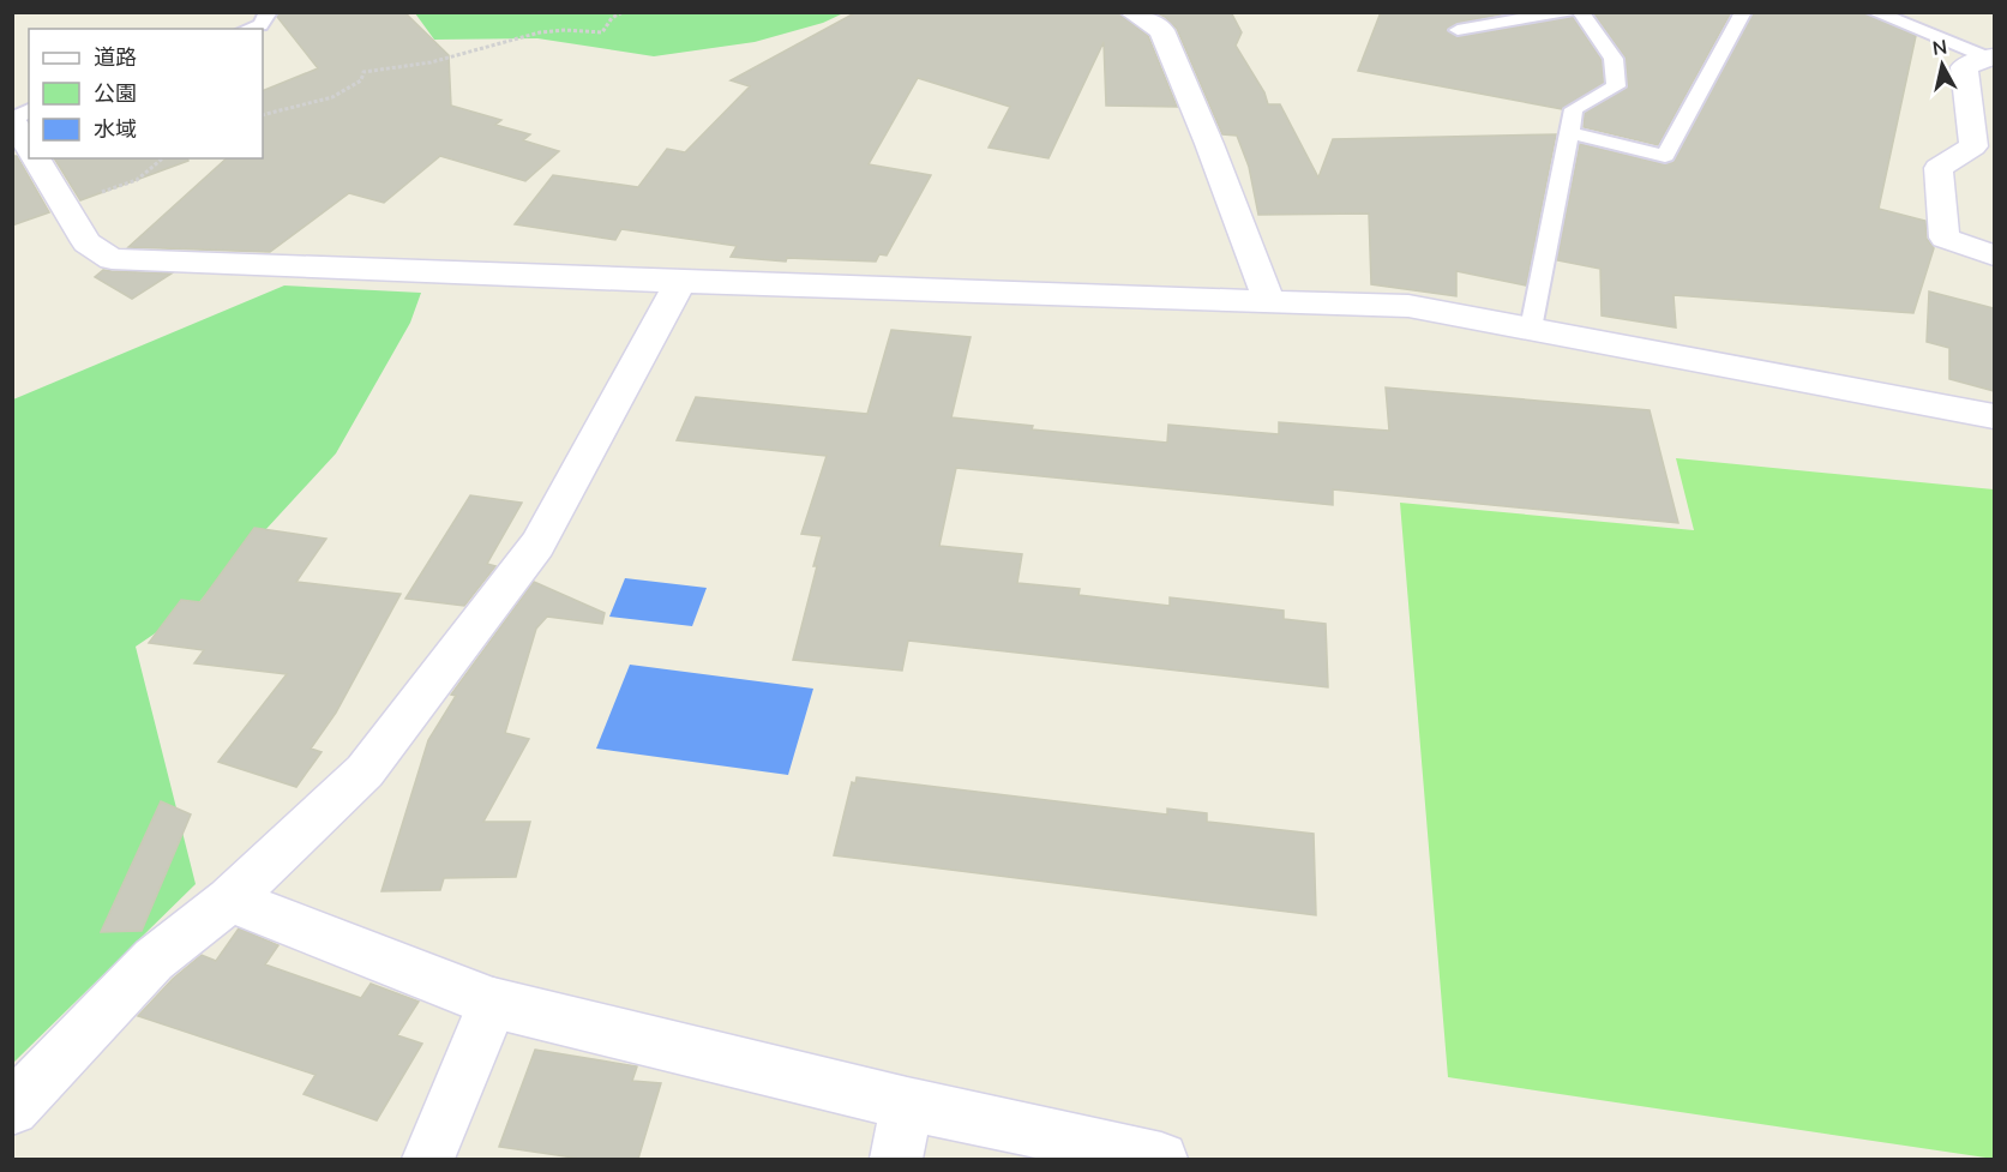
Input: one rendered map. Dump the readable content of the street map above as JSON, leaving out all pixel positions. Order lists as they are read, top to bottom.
{
  "legend": ["道路", "公園", "水域"],
  "north": "top"
}
